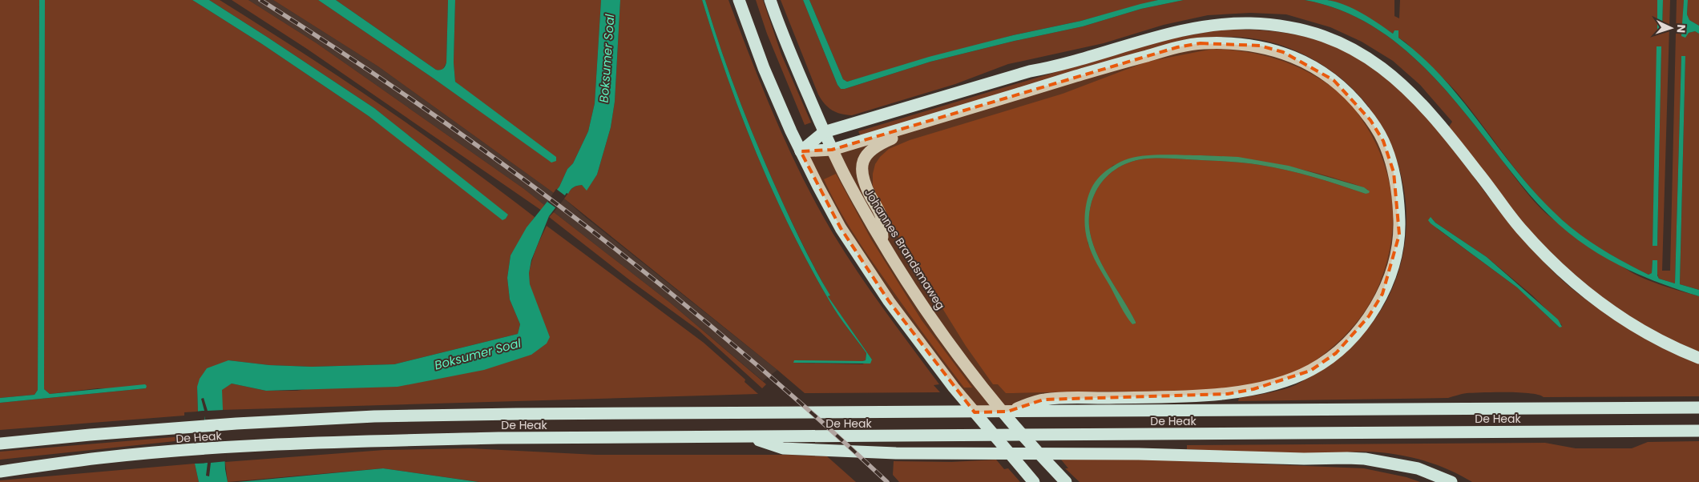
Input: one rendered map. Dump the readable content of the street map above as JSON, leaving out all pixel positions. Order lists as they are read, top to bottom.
{
  "streets": {
    "highway": ["Johannes Brandsmaweg", "De Heak"]
  },
  "water": ["Boksumer Soal"],
  "north": "right"
}
